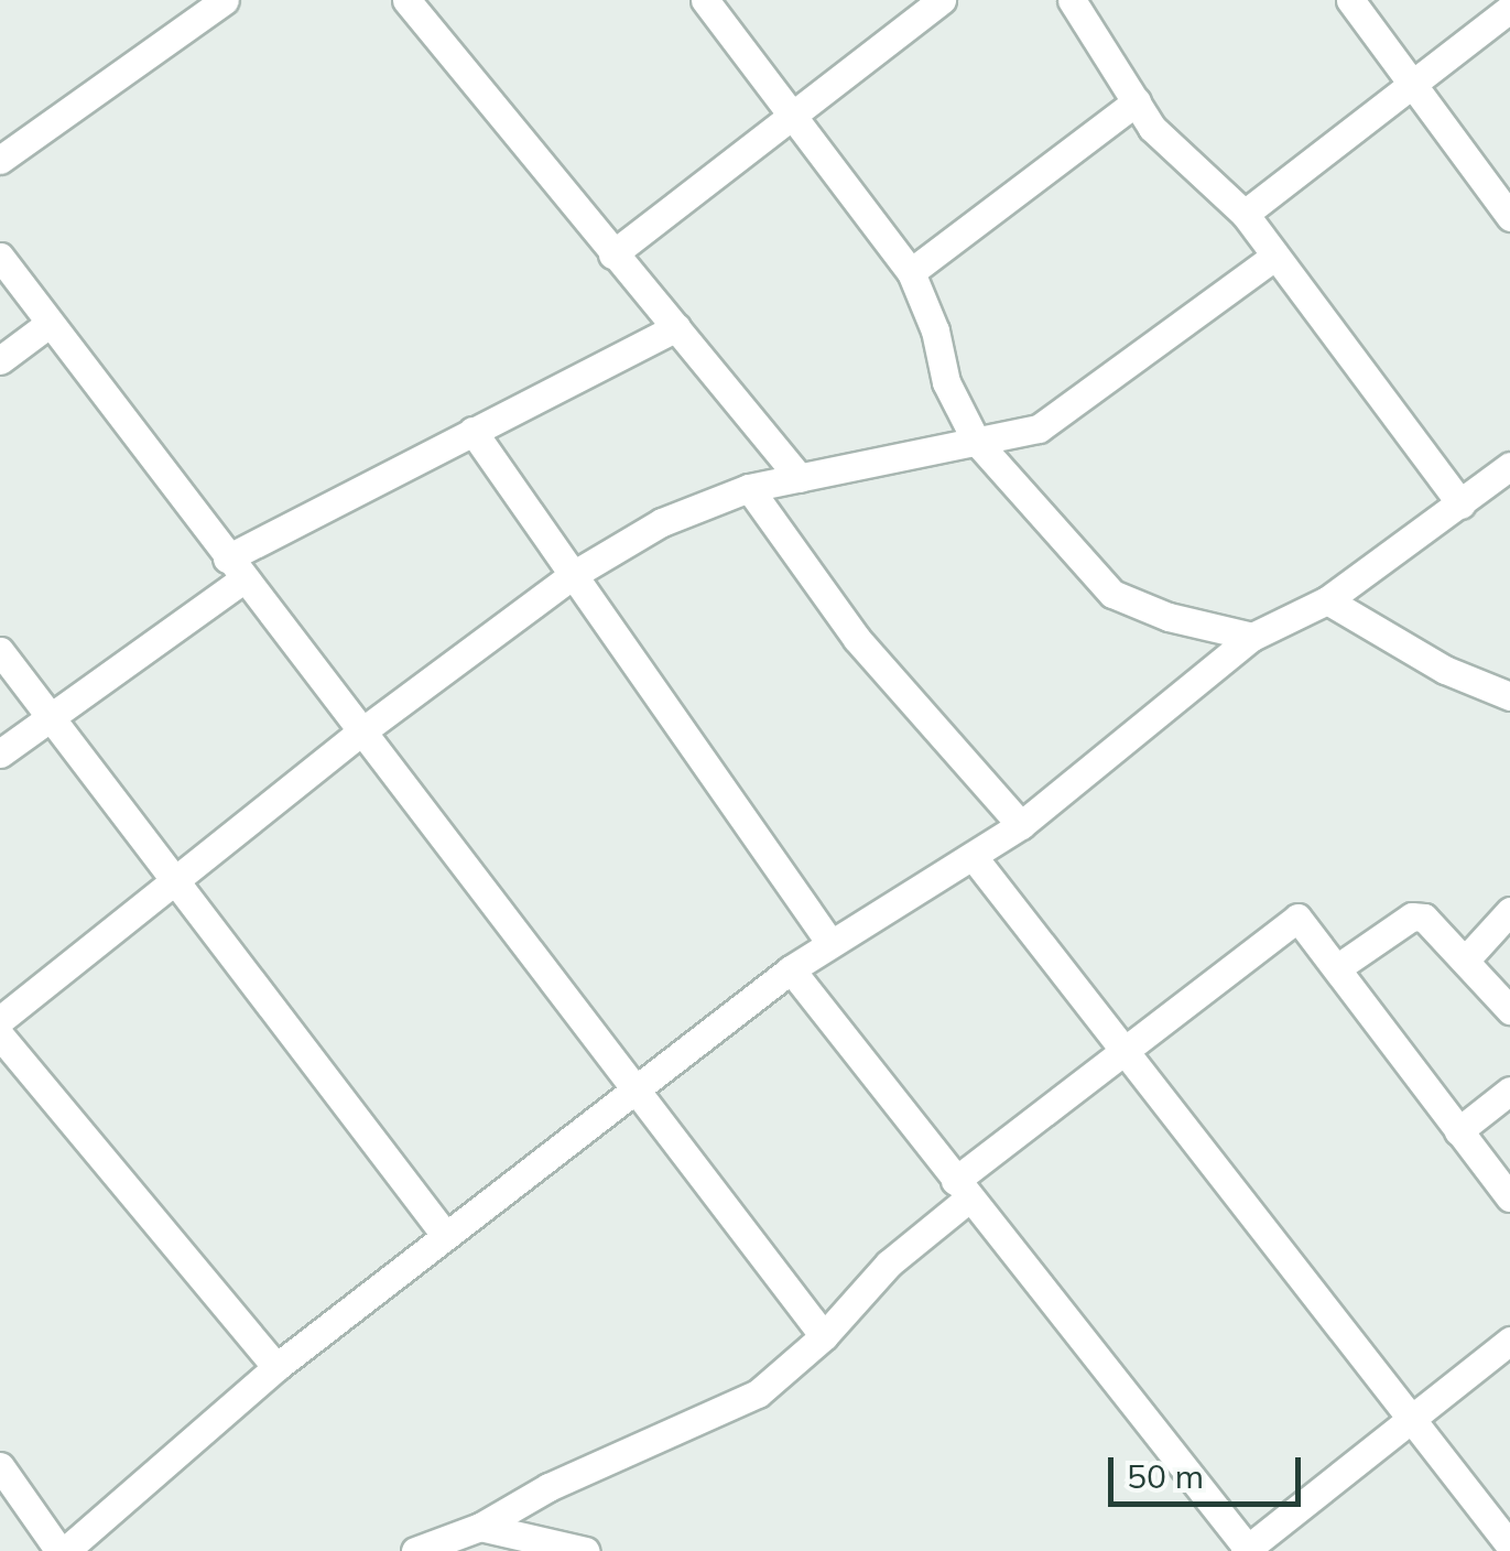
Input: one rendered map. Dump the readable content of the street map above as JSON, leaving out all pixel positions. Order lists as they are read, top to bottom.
{
  "scale_bar": "50 m"
}
